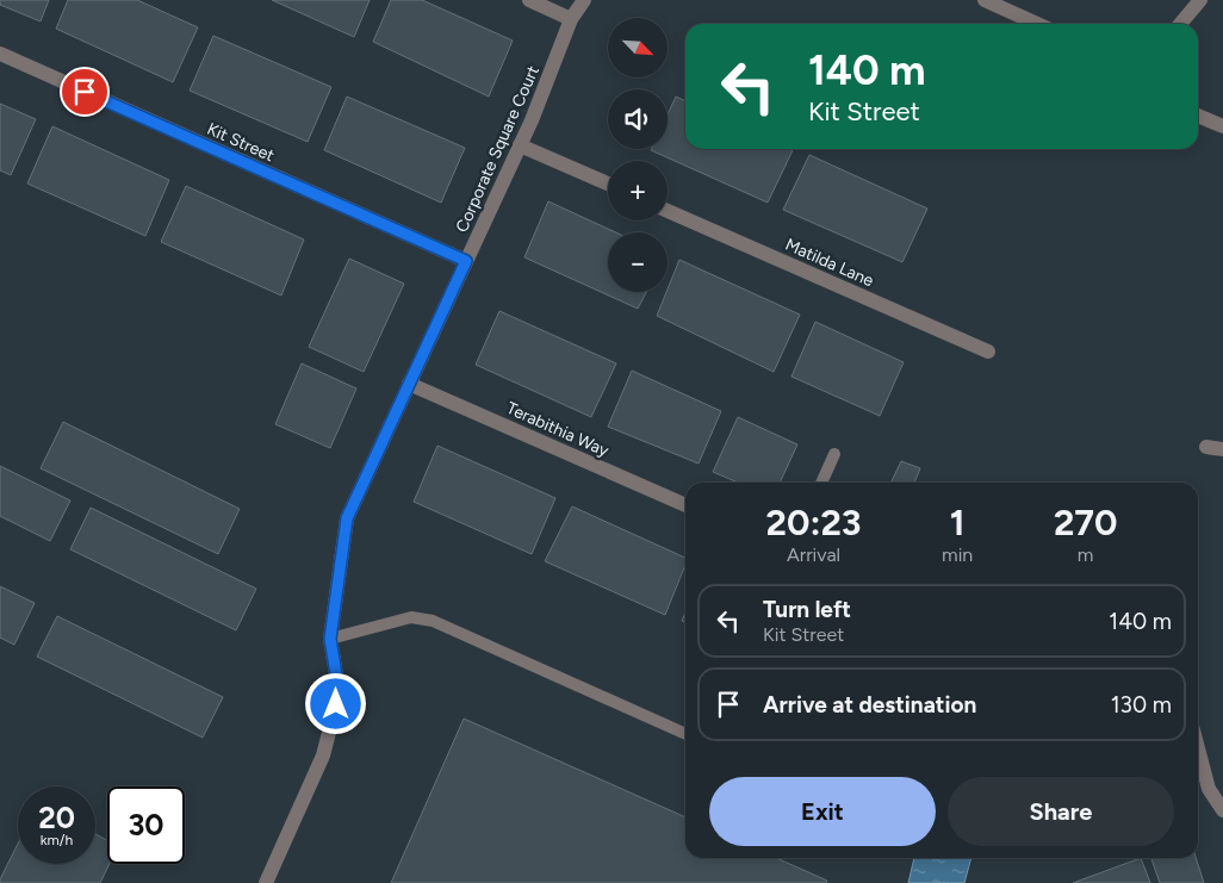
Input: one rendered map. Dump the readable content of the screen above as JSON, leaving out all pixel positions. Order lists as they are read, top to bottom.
{
  "streets": {
    "street": [
      "Kit Street",
      "Corporate Square Court",
      "Matilda Lane",
      "Terabithia Way"
    ]
  },
  "crossings": [
    ["Kit Street", "Corporate Square Court"],
    ["Corporate Square Court", "Terabithia Way"]
  ],
  "north": "bottom right",
  "page": {
    "map_buttons": ["+", "−"],
    "turn": ["140 m", "Kit Street"],
    "eta": [
      "20:23",
      "Arrival",
      "1",
      "min",
      "270",
      "m"
    ],
    "list": [
      {
        "name": "Turn left",
        "note": "Kit Street",
        "value": "140 m"
      },
      {
        "name": "Arrive at destination",
        "value": "130 m"
      }
    ],
    "buttons": ["Exit", "Share"],
    "speed": "20 km/h",
    "limit": "30"
  }
}
